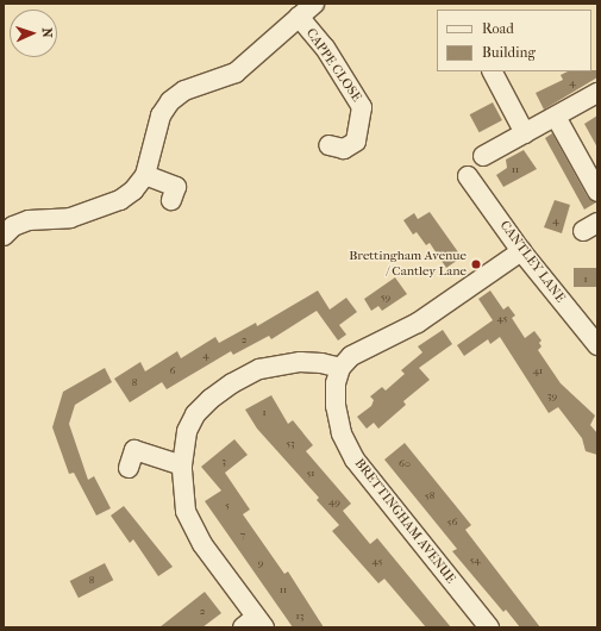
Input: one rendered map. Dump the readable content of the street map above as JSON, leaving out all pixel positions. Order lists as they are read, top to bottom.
{
  "streets": {
    "street": ["CAPPE CLOSE", "CANTLEY LANE", "BRETTINGHAM AVENUE"]
  },
  "places": ["Brettingham Avenue / Cantley Lane"],
  "house_numbers": [
    "4",
    "11",
    "4",
    "1",
    "59",
    "45",
    "2",
    "4",
    "6",
    "41",
    "8",
    "39",
    "1",
    "53",
    "3",
    "60",
    "51",
    "58",
    "49",
    "5",
    "56",
    "7",
    "54",
    "45",
    "9",
    "8",
    "11",
    "2",
    "13"
  ],
  "legend": ["Road", "Building"],
  "north": "right"
}
